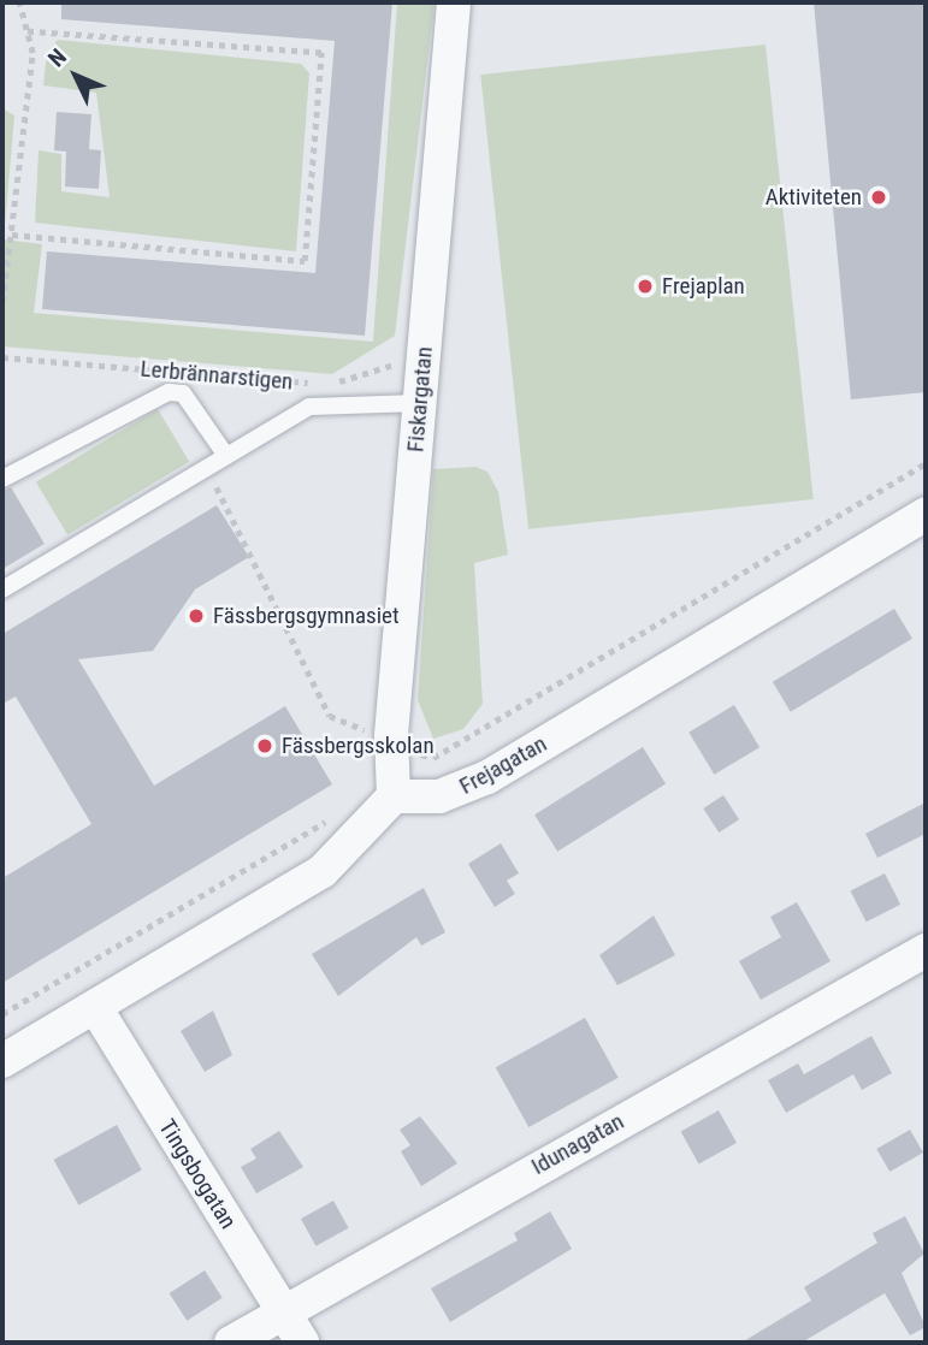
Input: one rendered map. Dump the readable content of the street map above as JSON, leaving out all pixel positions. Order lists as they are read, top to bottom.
{
  "streets": {
    "street": [
      "Fiskargatan",
      "Frejagatan",
      "Idunagatan",
      "Tingsbogatan"
    ],
    "path": ["Lerbrännarstigen"]
  },
  "crossings": [
    ["Lerbrännarstigen", "Fiskargatan"],
    ["Fiskargatan", "Frejagatan"],
    ["Idunagatan", "Tingsbogatan"]
  ],
  "places": [
    "Aktiviteten",
    "Frejaplan",
    "Fässbergsgymnasiet",
    "Fässbergsskolan"
  ],
  "north": "top left"
}
